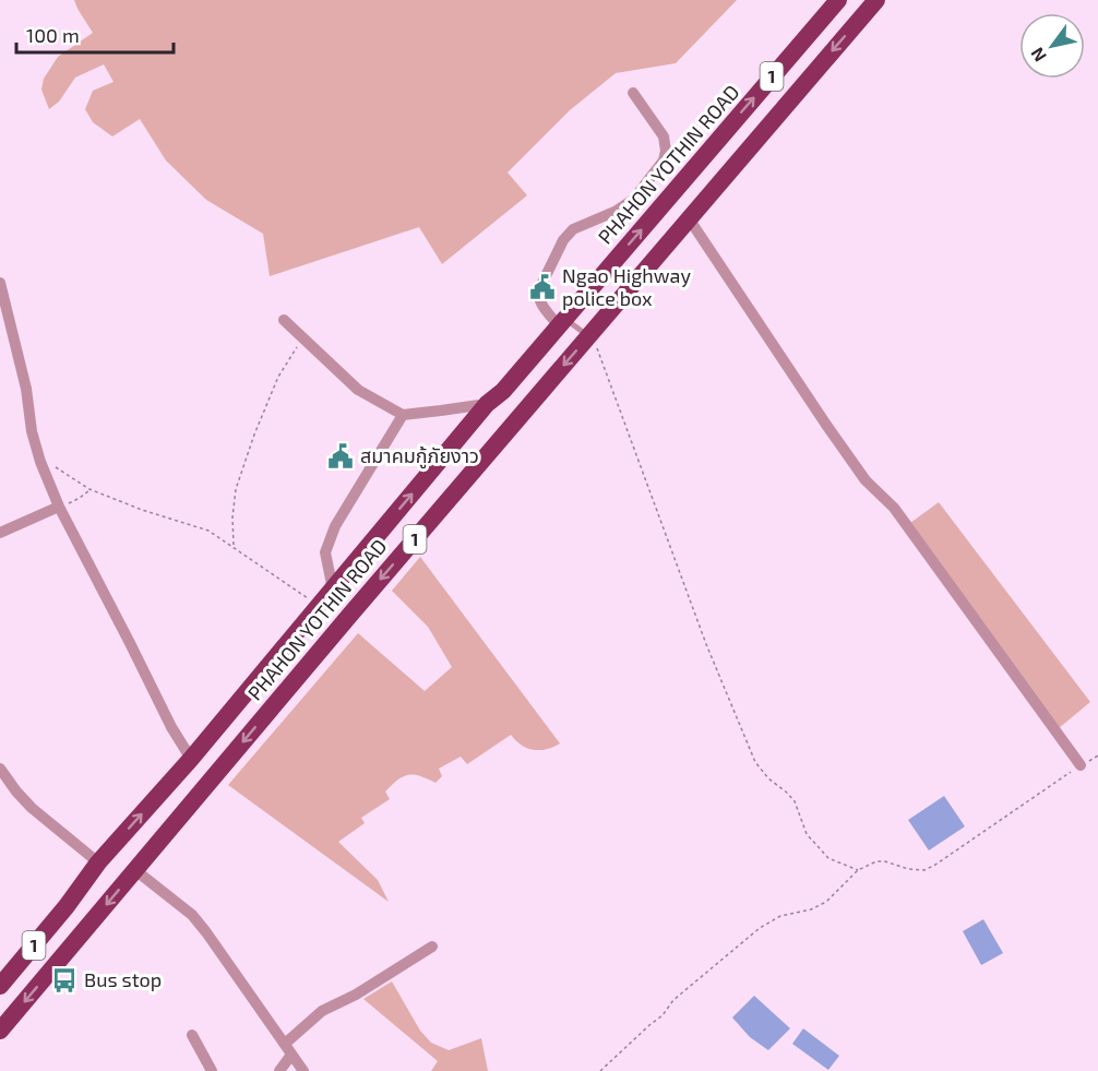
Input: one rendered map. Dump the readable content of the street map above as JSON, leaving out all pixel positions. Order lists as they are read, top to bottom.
{
  "streets": {
    "highway": ["1", "PHAHON YOTHIN ROAD"]
  },
  "places": {
    "public building": ["Ngao Highway police box", "สมาคมกู้ภัยงาว"],
    "bus stop": ["Bus stop"]
  },
  "scale_bar": "100 m",
  "north": "bottom left"
}
